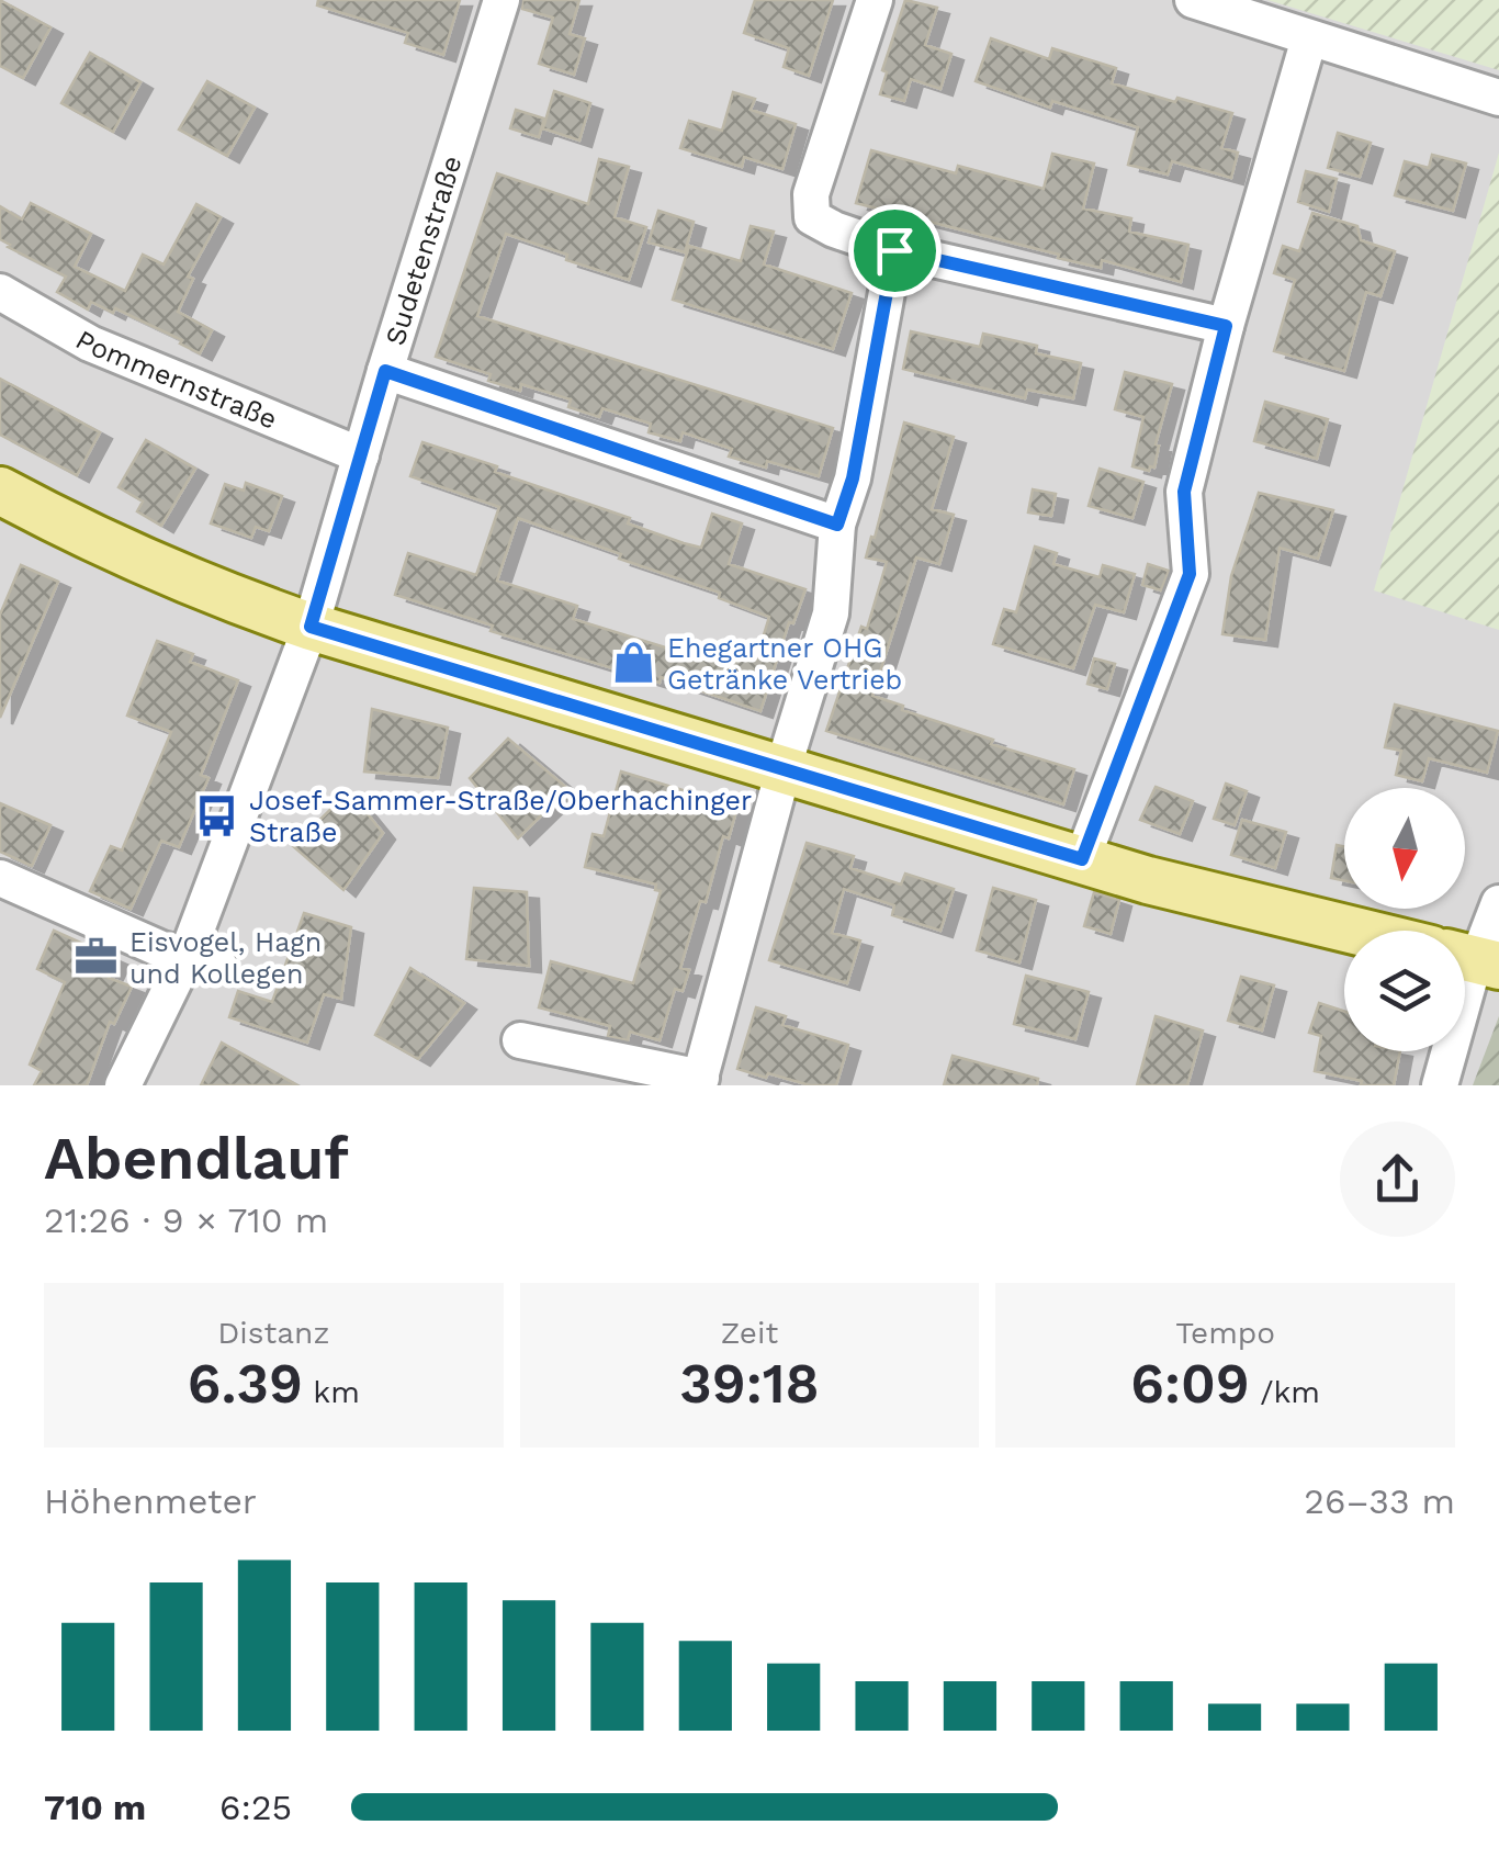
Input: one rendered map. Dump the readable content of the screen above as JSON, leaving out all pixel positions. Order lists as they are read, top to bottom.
{
  "streets": {
    "street": ["Sudetenstraße", "Pommernstraße"]
  },
  "crossings": [
    ["Sudetenstraße", "Pommernstraße"]
  ],
  "places": {
    "shop": ["Ehegartner OHG Getränke Vertrieb"],
    "bus stop": ["Josef-Sammer-Straße/Oberhachinger Straße"],
    "office": ["Eisvogel, Hagn und Kollegen"]
  },
  "north": "bottom",
  "page": {
    "heading": ["Abendlauf", "21:26 · 9 × 710 m"],
    "stats": [
      ["Distanz", "6.39 km"],
      ["Zeit", "39:18"],
      ["Tempo", "6:09 /km"]
    ],
    "chart": ["Höhenmeter", "26–33 m"],
    "list": [
      {
        "name": "710 m",
        "note": "6:25"
      }
    ]
  }
}
